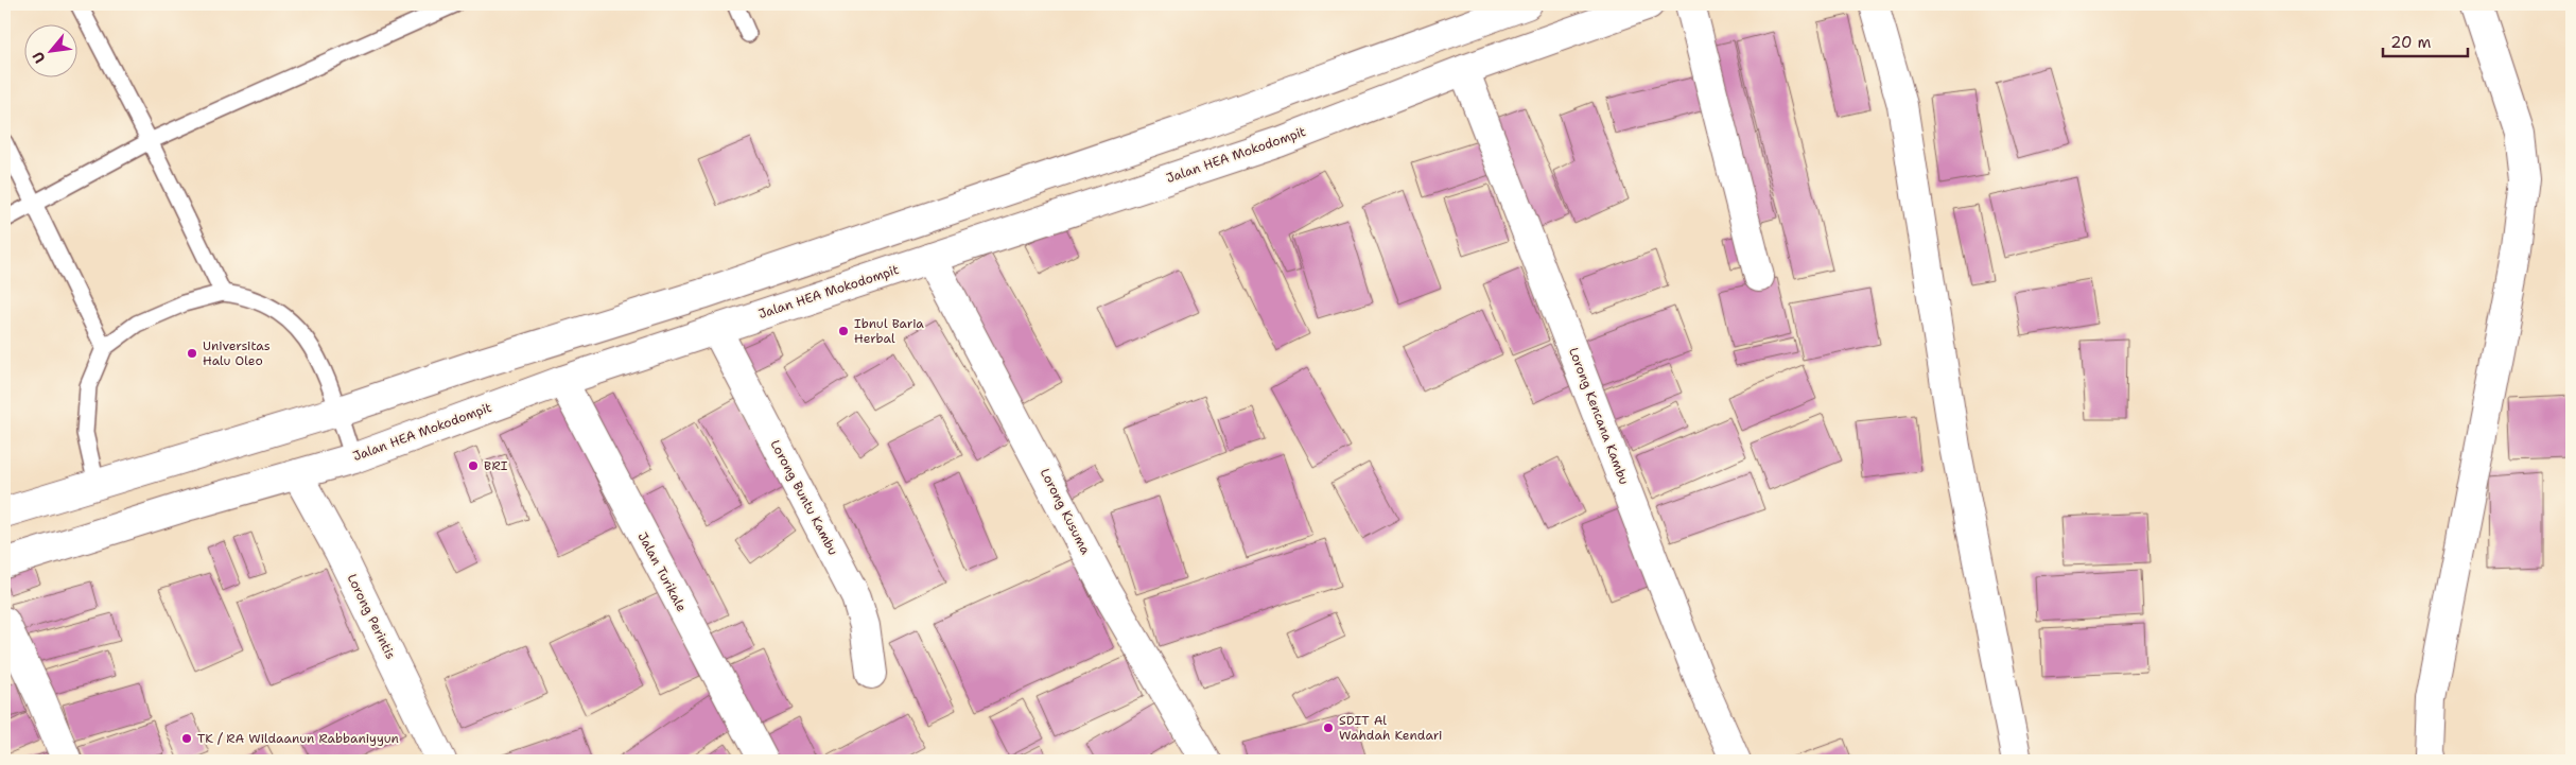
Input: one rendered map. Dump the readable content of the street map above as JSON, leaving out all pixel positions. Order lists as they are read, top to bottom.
{
  "streets": {
    "street": [
      "Jalan HEA Mokodompit",
      "Lorong Kencana Kambu",
      "Lorong Buntu Kambu",
      "Lorong Kusuma",
      "Jalan Turikale",
      "Lorong Perintis"
    ]
  },
  "crossings": [
    ["Jalan HEA Mokodompit", "Lorong Kencana Kambu"],
    ["Jalan HEA Mokodompit", "Lorong Buntu Kambu"],
    ["Jalan HEA Mokodompit", "Lorong Kusuma"],
    ["Jalan HEA Mokodompit", "Jalan Turikale"],
    ["Jalan HEA Mokodompit", "Lorong Perintis"]
  ],
  "places": [
    "Ibnul Baria Herbal",
    "Universitas Halu Oleo",
    "BRI",
    "SDIT Al Wahdah Kendari",
    "TK / RA Wildaanun Rabbaniyyun"
  ],
  "scale_bar": "20 m",
  "north": "bottom left"
}
